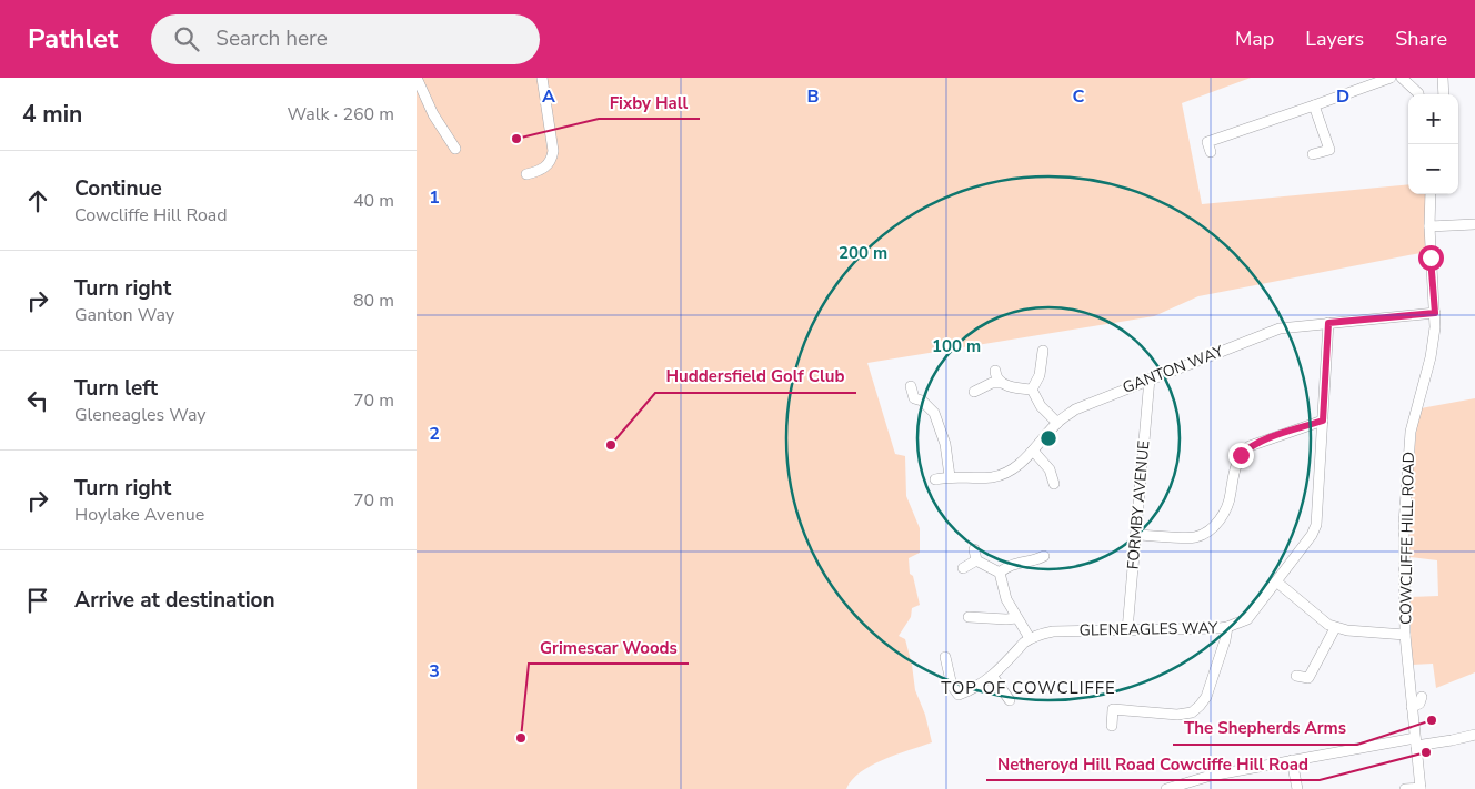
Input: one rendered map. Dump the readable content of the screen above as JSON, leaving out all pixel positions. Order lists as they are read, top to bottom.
{
  "streets": {
    "street": [
      "GANTON WAY",
      "FORMBY AVENUE",
      "COWCLIFFE HILL ROAD",
      "GLENEAGLES WAY"
    ]
  },
  "crossings": [
    ["GANTON WAY", "FORMBY AVENUE"],
    ["GANTON WAY", "COWCLIFFE HILL ROAD"],
    ["GANTON WAY", "GLENEAGLES WAY"],
    ["FORMBY AVENUE", "GLENEAGLES WAY"]
  ],
  "districts": ["TOP OF COWCLIFFE"],
  "places": [
    "Fixby Hall",
    "Huddersfield Golf Club",
    "The Shepherds Arms",
    "Grimescar Woods",
    "Netheroyd Hill Road Cowcliffe Hill Road"
  ],
  "page": {
    "header": "Pathlet",
    "search": "Search here",
    "nav": ["Map", "Layers", "Share"],
    "heading": ["4 min", "Walk · 260 m"],
    "map_buttons": ["+", "−"],
    "list": [
      ["Continue", "Cowcliffe Hill Road", "40 m"],
      ["Turn right", "Ganton Way", "80 m"],
      ["Turn left", "Gleneagles Way", "70 m"],
      ["Turn right", "Hoylake Avenue", "70 m"],
      "Arrive at destination"
    ]
  },
  "grid": {
    "columns": [
      "A",
      "B",
      "C",
      "D"
    ],
    "rows": ["1", "2", "3"]
  },
  "rings": ["200 m", "100 m"]
}
